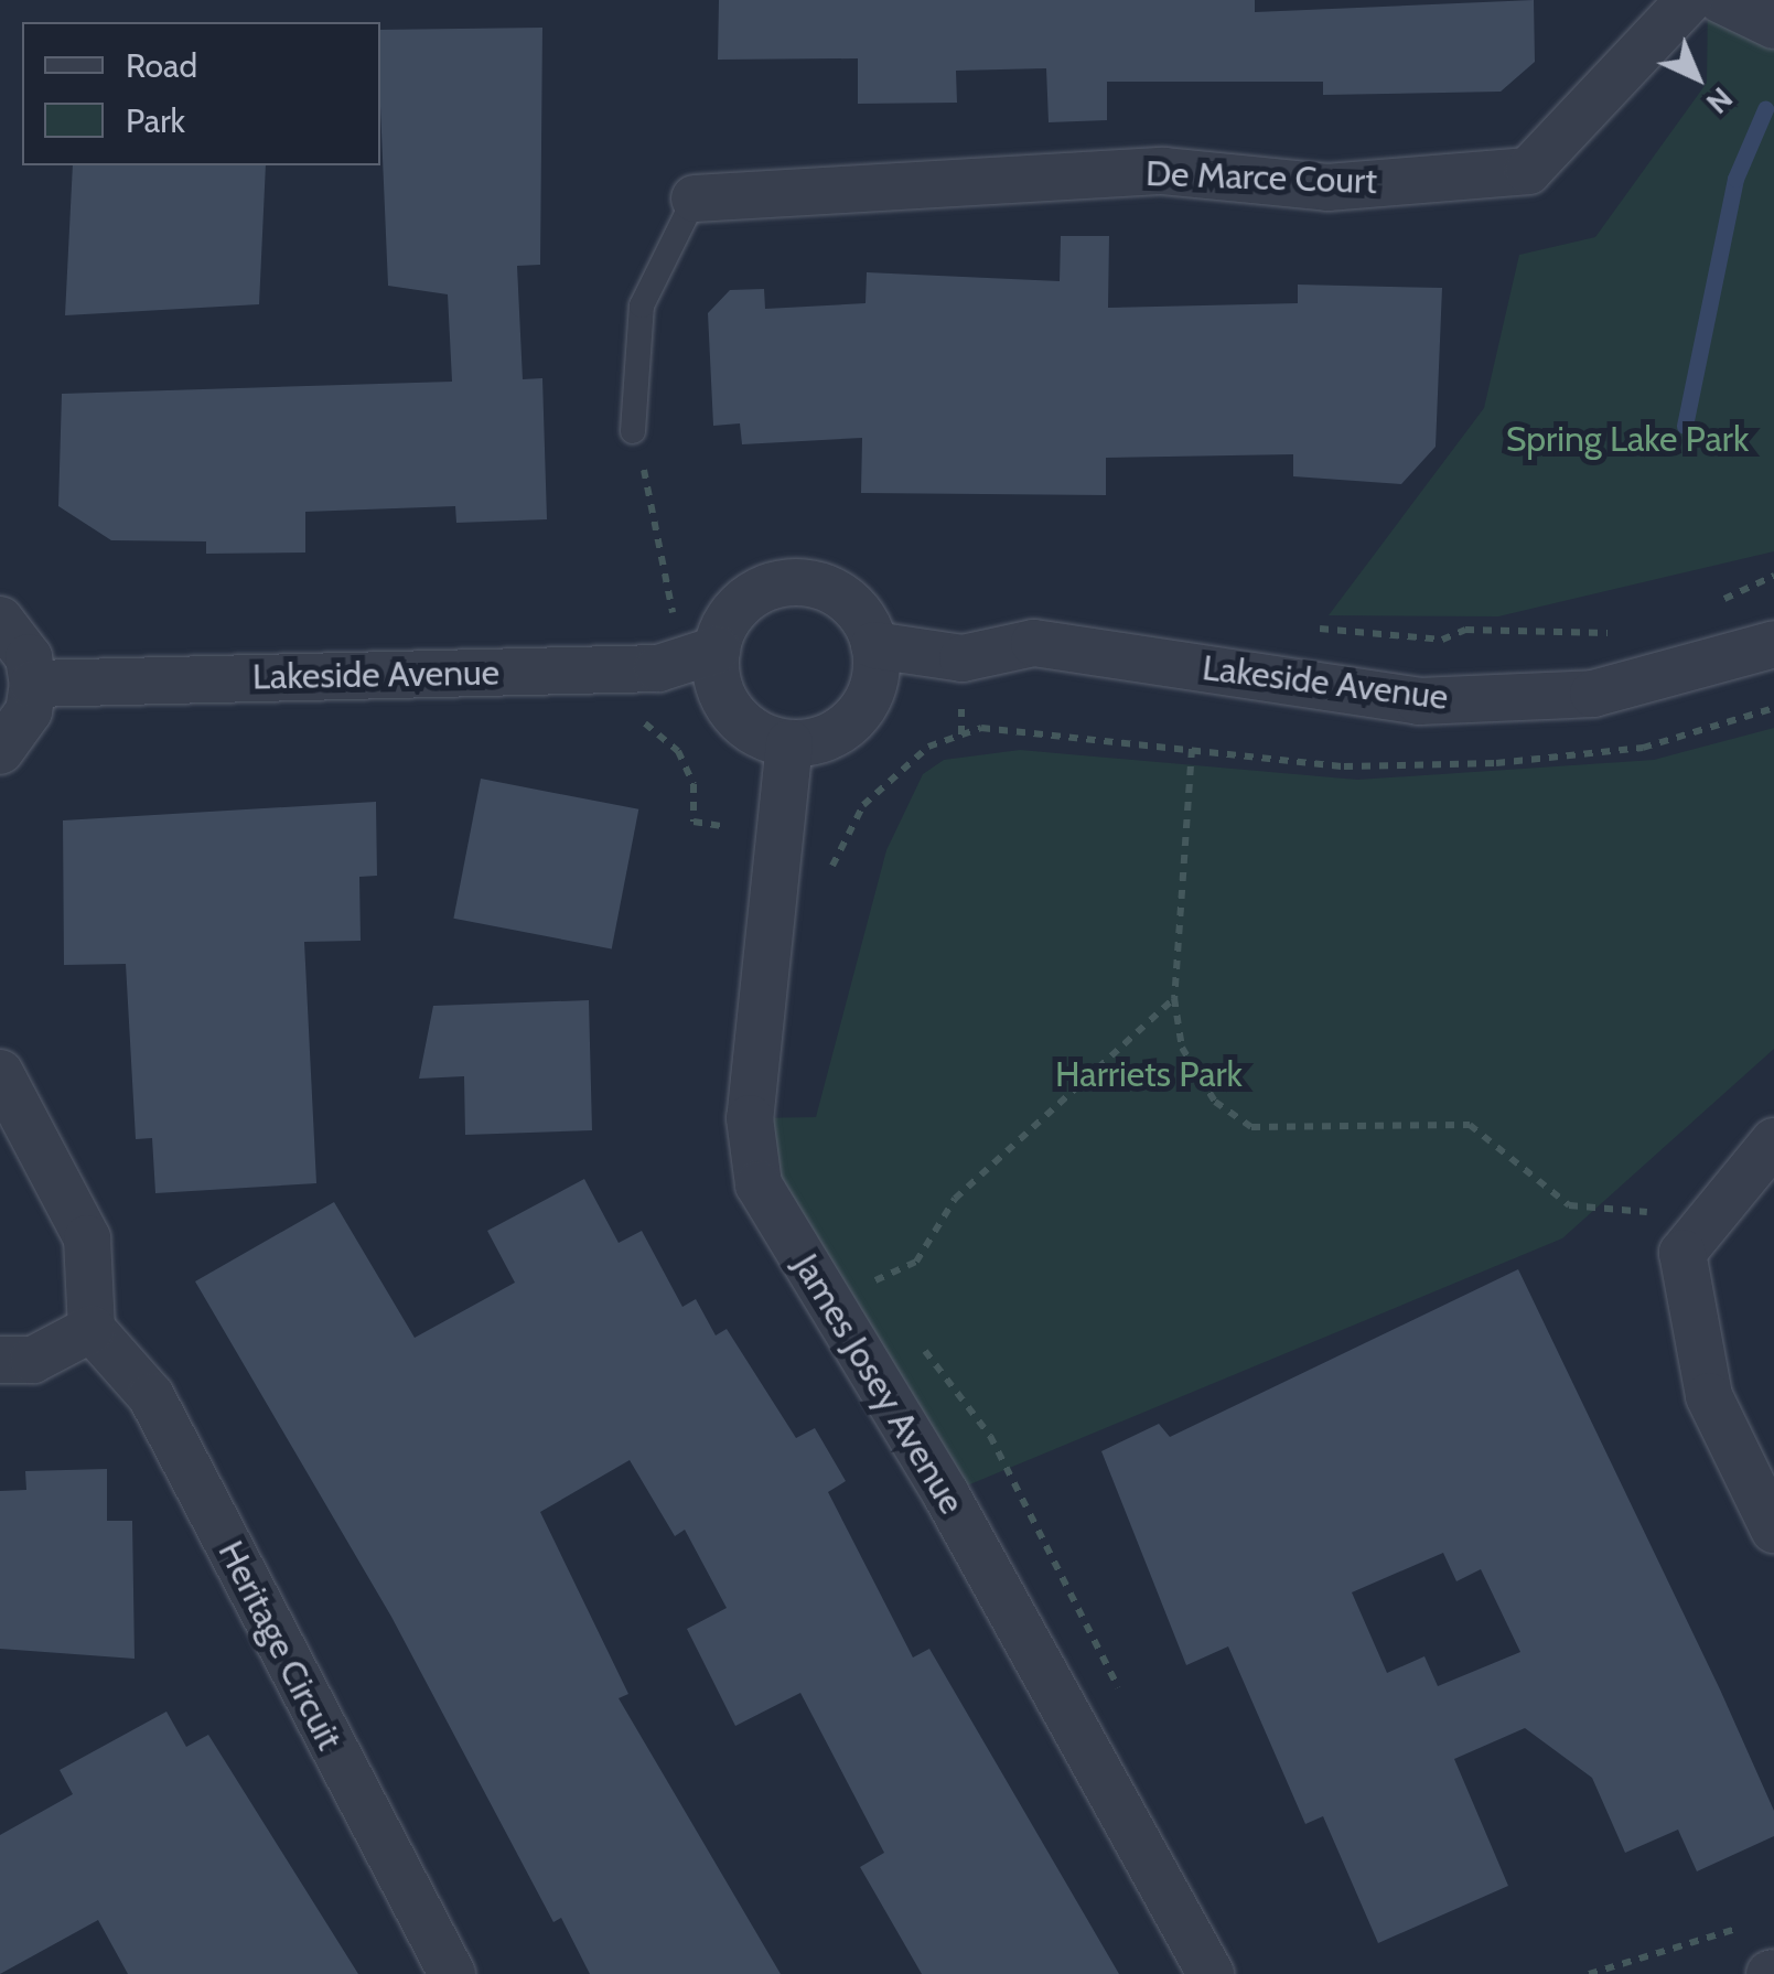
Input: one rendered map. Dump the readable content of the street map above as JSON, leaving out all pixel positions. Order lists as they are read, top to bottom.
{
  "streets": {
    "street": [
      "De Marce Court",
      "Lakeside Avenue",
      "James Josey Avenue",
      "Heritage Circuit"
    ]
  },
  "crossings": [
    ["Lakeside Avenue", "James Josey Avenue"]
  ],
  "parks": ["Spring Lake Park", "Harriets Park"],
  "legend": ["Road", "Park"],
  "north": "bottom right"
}
